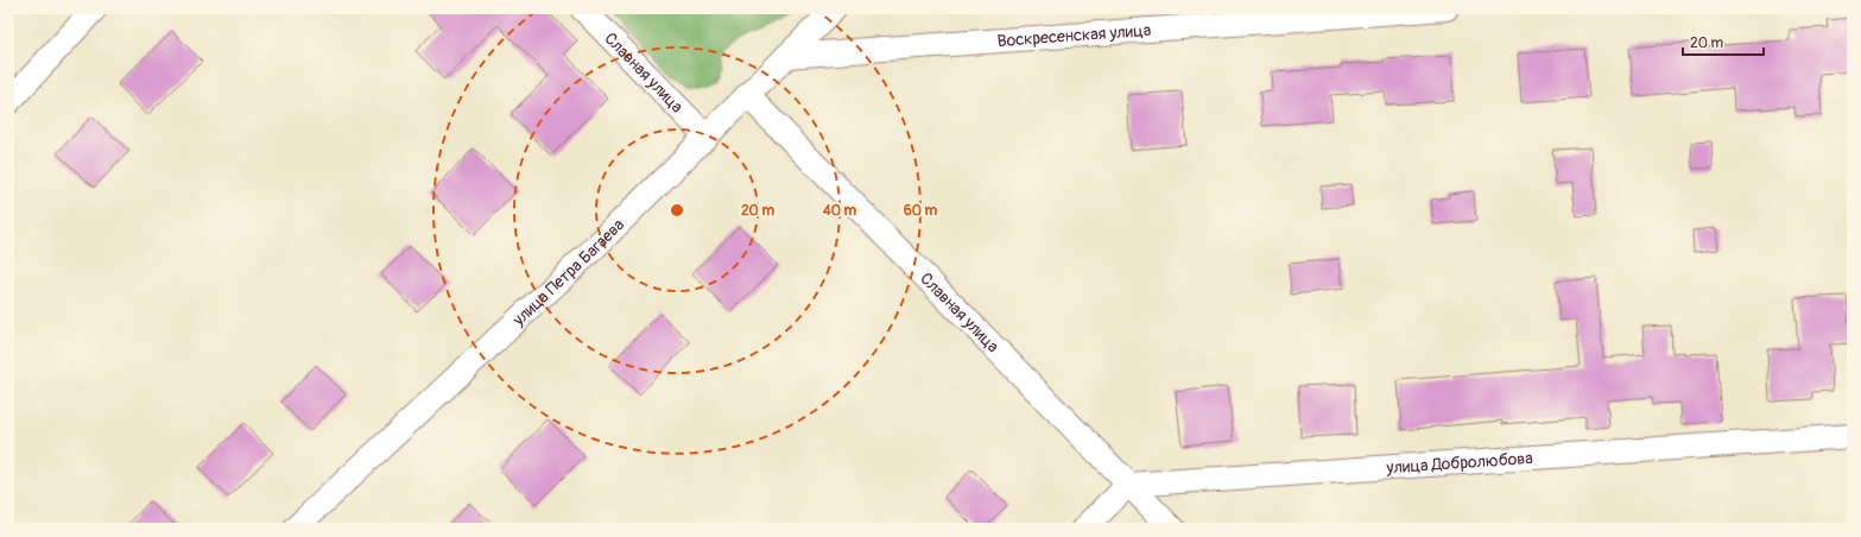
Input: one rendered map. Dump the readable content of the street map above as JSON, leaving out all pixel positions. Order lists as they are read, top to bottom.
{
  "streets": {
    "street": [
      "Воскресенская улица",
      "Славная улица",
      "улица Петра Багаева",
      "улица Добролюбова"
    ]
  },
  "crossings": [
    ["Воскресенская улица", "улица Петра Багаева"],
    ["Славная улица", "улица Петра Багаева"],
    ["Славная улица", "улица Добролюбова"]
  ],
  "scale_bar": "20 m",
  "rings": ["20 m", "40 m", "60 m"]
}
